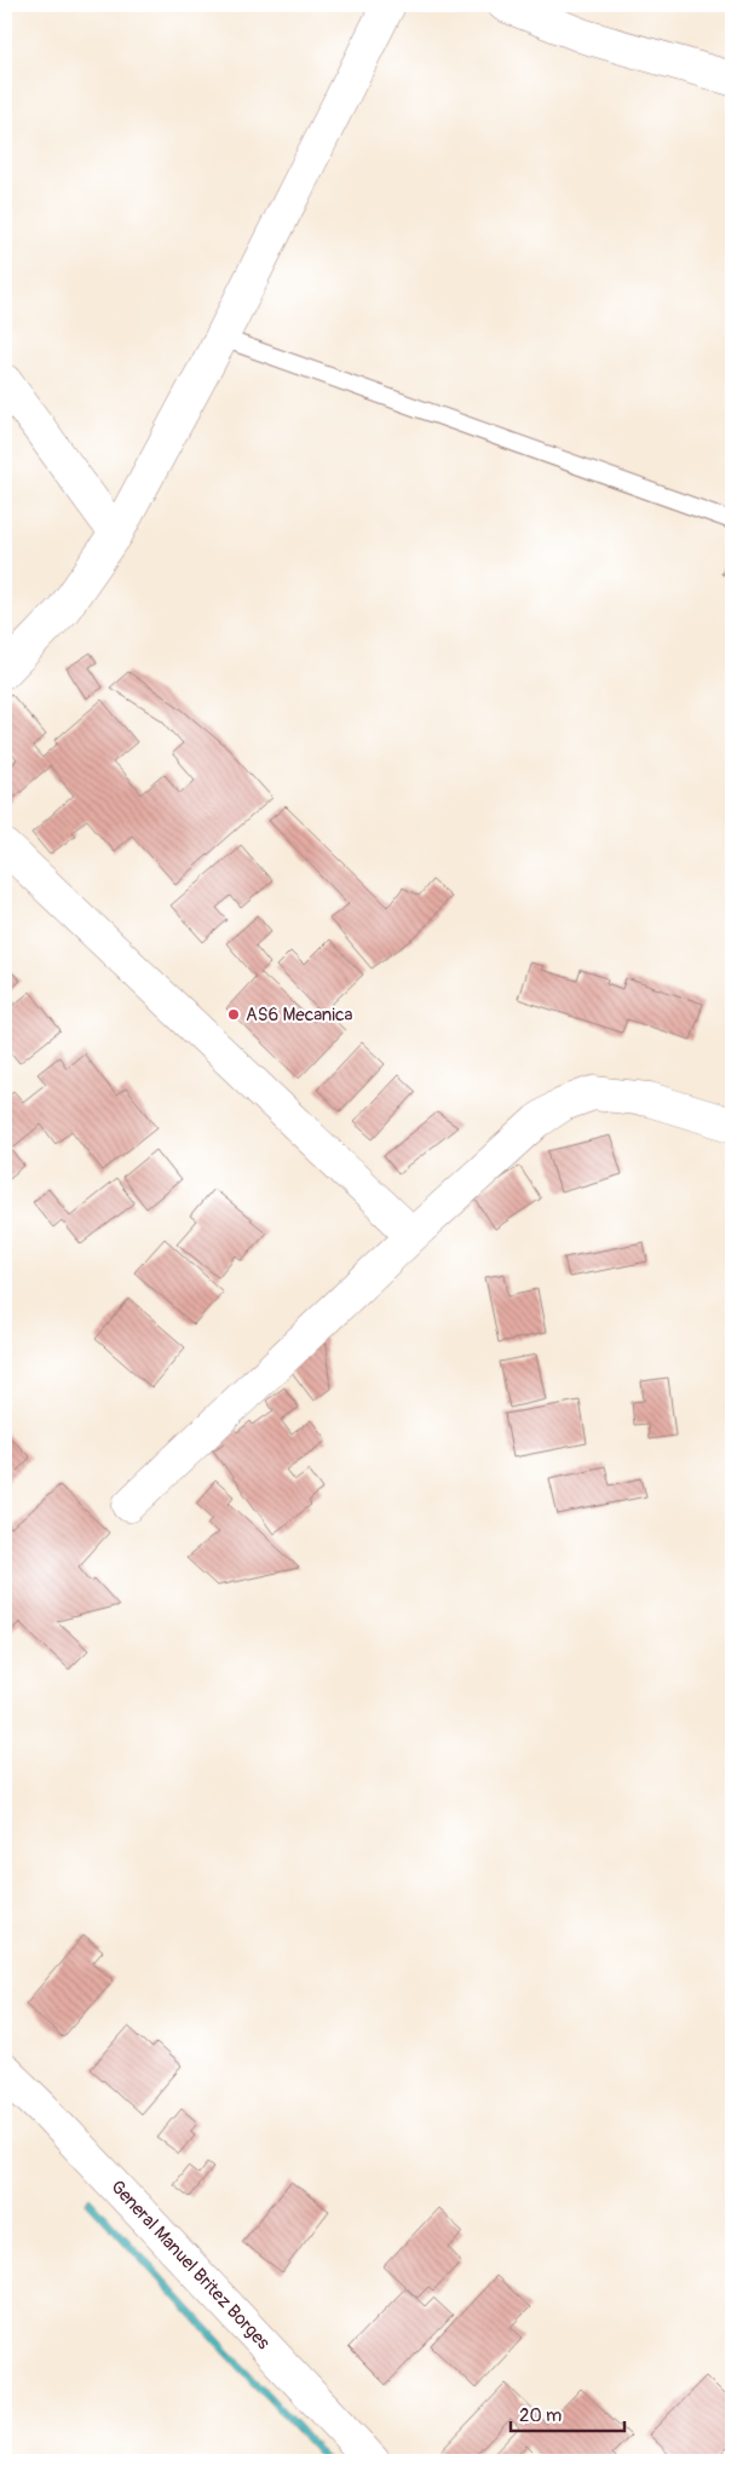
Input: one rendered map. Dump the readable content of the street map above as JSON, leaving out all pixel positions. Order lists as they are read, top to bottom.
{
  "streets": {
    "street": ["General Manuel Britez Borges"]
  },
  "places": ["AS6 Mecanica"],
  "scale_bar": "20 m"
}
